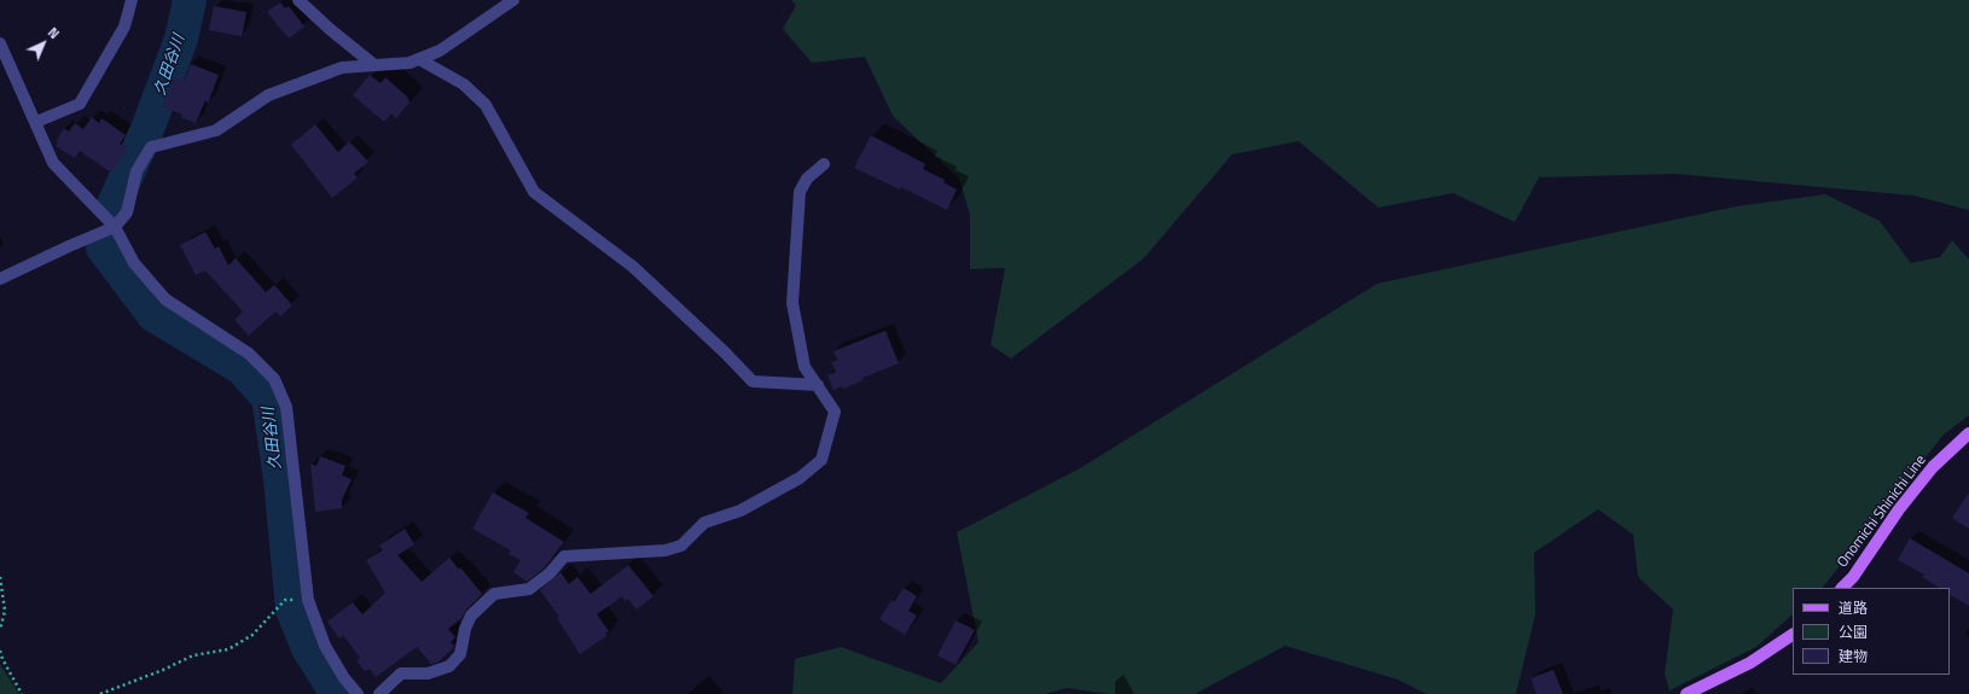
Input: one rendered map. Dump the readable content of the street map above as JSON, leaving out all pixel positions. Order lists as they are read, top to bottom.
{
  "streets": {
    "main road": ["Onomichi Shinichi Line"]
  },
  "water": ["久田谷川"],
  "legend": ["道路", "公園", "建物"],
  "north": "top right"
}
